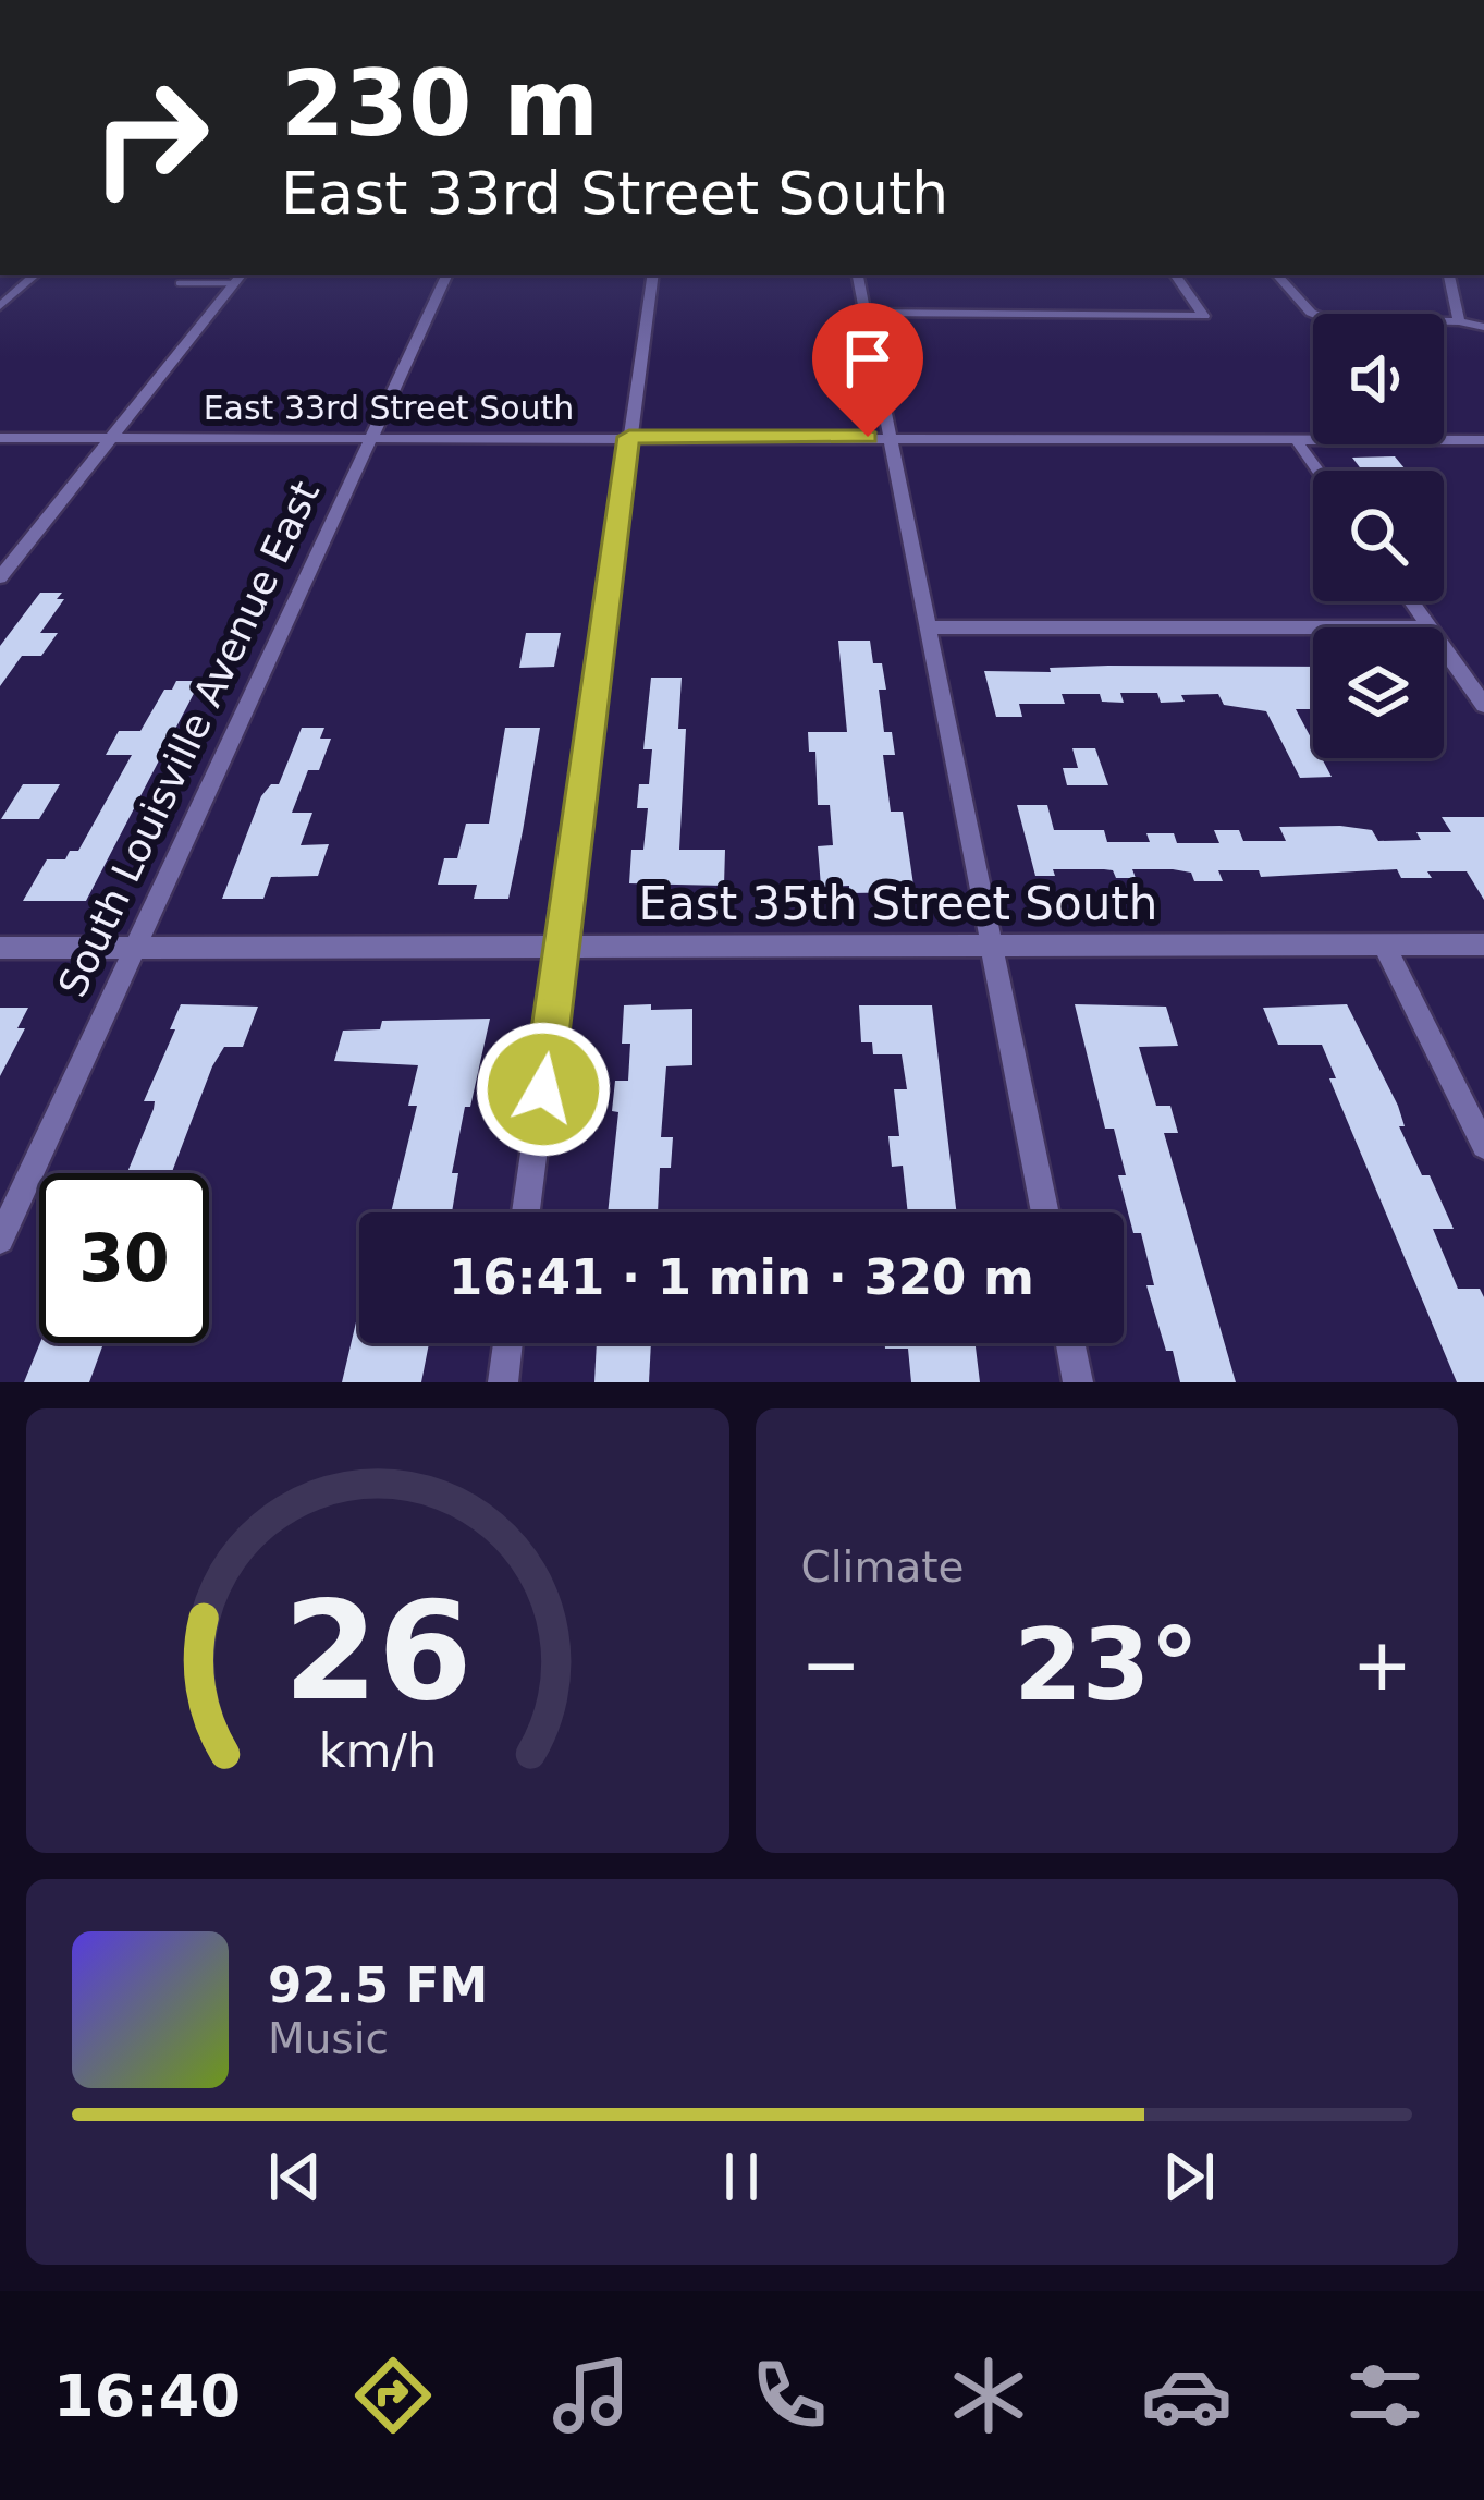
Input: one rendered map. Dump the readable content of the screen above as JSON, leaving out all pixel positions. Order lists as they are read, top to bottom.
{
  "streets": {
    "street": ["East 33rd Street South", "South Louisville Avenue East", "East 35th Street South"]
  },
  "crossings": [
    ["East 33rd Street South", "South Louisville Avenue East"],
    ["South Louisville Avenue East", "East 35th Street South"]
  ],
  "page": {
    "turn": ["230 m", "East 33rd Street South"],
    "limit": "30",
    "trip": "16:41 · 1 min · 320 m",
    "tile": "Climate",
    "heat": ["−", "23°", "+"],
    "song": ["92.5 FM", "Music"],
    "tabs": "16:40",
    "gauge": ["26", "km/h"]
  }
}
